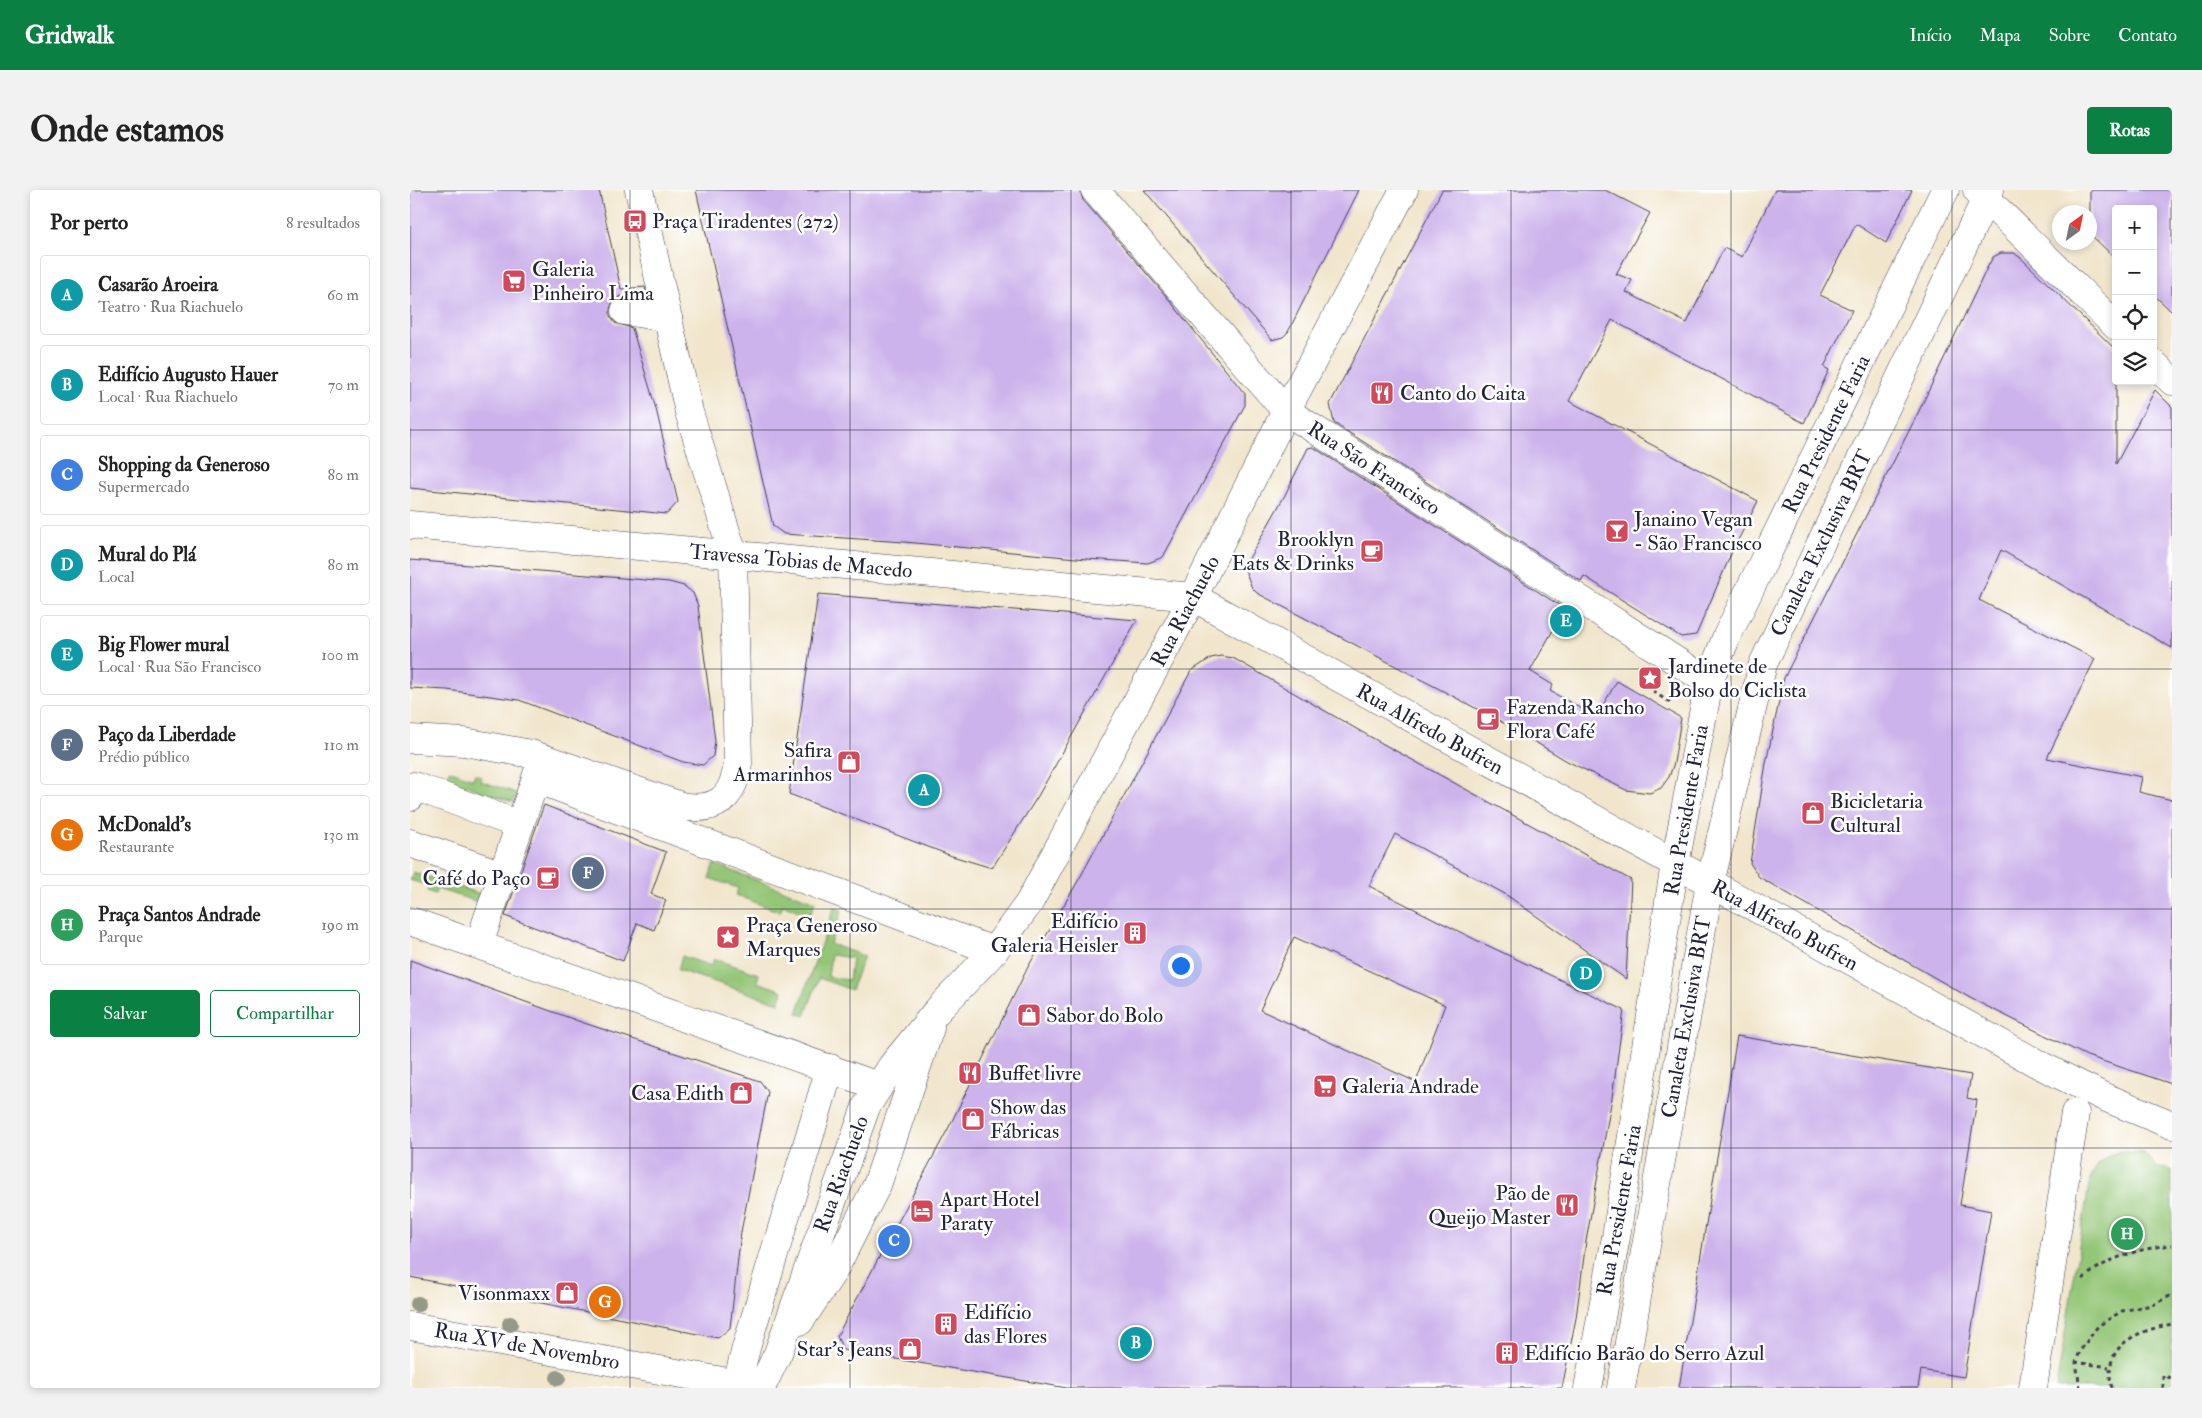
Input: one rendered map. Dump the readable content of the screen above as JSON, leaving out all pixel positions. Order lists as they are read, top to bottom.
{
  "streets": {
    "street": [
      "Rua Presidente Faria",
      "Rua São Francisco",
      "Canaleta Exclusiva BRT",
      "Travessa Tobias de Macedo",
      "Rua Riachuelo",
      "Rua Alfredo Bufren",
      "Rua XV de Novembro"
    ]
  },
  "crossings": [
    ["Rua Presidente Faria", "Rua São Francisco"],
    ["Rua Presidente Faria", "Rua Alfredo Bufren"],
    ["Rua São Francisco", "Rua Riachuelo"],
    ["Canaleta Exclusiva BRT", "Rua Alfredo Bufren"],
    ["Travessa Tobias de Macedo", "Rua Riachuelo"],
    ["Travessa Tobias de Macedo", "Rua Alfredo Bufren"],
    ["Rua Riachuelo", "Rua Alfredo Bufren"],
    ["Rua Riachuelo", "Rua XV de Novembro"]
  ],
  "places": {
    "bus stop": ["Praça Tiradentes (272)"],
    "supermarket": ["Galeria Pinheiro Lima", "Galeria Andrade"],
    "restaurant": ["Canto do Caita", "Buffet livre", "Pão de Queijo Master"],
    "bar": ["Janaino Vegan - São Francisco"],
    "cafe": ["Brooklyn Eats & Drinks", "Fazenda Rancho Flora Café", "Café do Paço"],
    "place": ["Jardinete de Bolso do Ciclista", "Praça Generoso Marques"],
    "shop": [
      "Safira Armarinhos",
      "Bicicletaria Cultural",
      "Sabor do Bolo",
      "Casa Edith",
      "Show das Fábricas",
      "Visonmaxx",
      "Star's Jeans"
    ],
    "building": ["Edifício Galeria Heisler", "Edifício das Flores", "Edifício Barão do Serro Azul"],
    "hotel": ["Apart Hotel Paraty"]
  },
  "north": "top right",
  "page": {
    "header": "Gridwalk",
    "nav": [
      "Início",
      "Mapa",
      "Sobre",
      "Contato"
    ],
    "buttons": [
      "Rotas",
      ["Salvar", "Compartilhar"]
    ],
    "title": "Onde estamos",
    "heading": ["Por perto", "8 resultados"],
    "map_buttons": ["+", "−"],
    "list": [
      {
        "mark": "A",
        "name": "Casarão Aroeira",
        "note": "Teatro · Rua Riachuelo",
        "value": "60 m"
      },
      {
        "mark": "B",
        "name": "Edifício Augusto Hauer",
        "note": "Local · Rua Riachuelo",
        "value": "70 m"
      },
      {
        "mark": "C",
        "name": "Shopping da Generoso",
        "note": "Supermercado",
        "value": "80 m"
      },
      {
        "mark": "D",
        "name": "Mural do Plá",
        "note": "Local",
        "value": "80 m"
      },
      {
        "mark": "E",
        "name": "Big Flower mural",
        "note": "Local · Rua São Francisco",
        "value": "100 m"
      },
      {
        "mark": "F",
        "name": "Paço da Liberdade",
        "note": "Prédio público",
        "value": "110 m"
      },
      {
        "mark": "G",
        "name": "McDonald's",
        "note": "Restaurante",
        "value": "130 m"
      },
      {
        "mark": "H",
        "name": "Praça Santos Andrade",
        "note": "Parque",
        "value": "190 m"
      }
    ],
    "pins": [
      "E",
      "A",
      "F",
      "D",
      "H",
      "C",
      "G",
      "B"
    ]
  }
}
